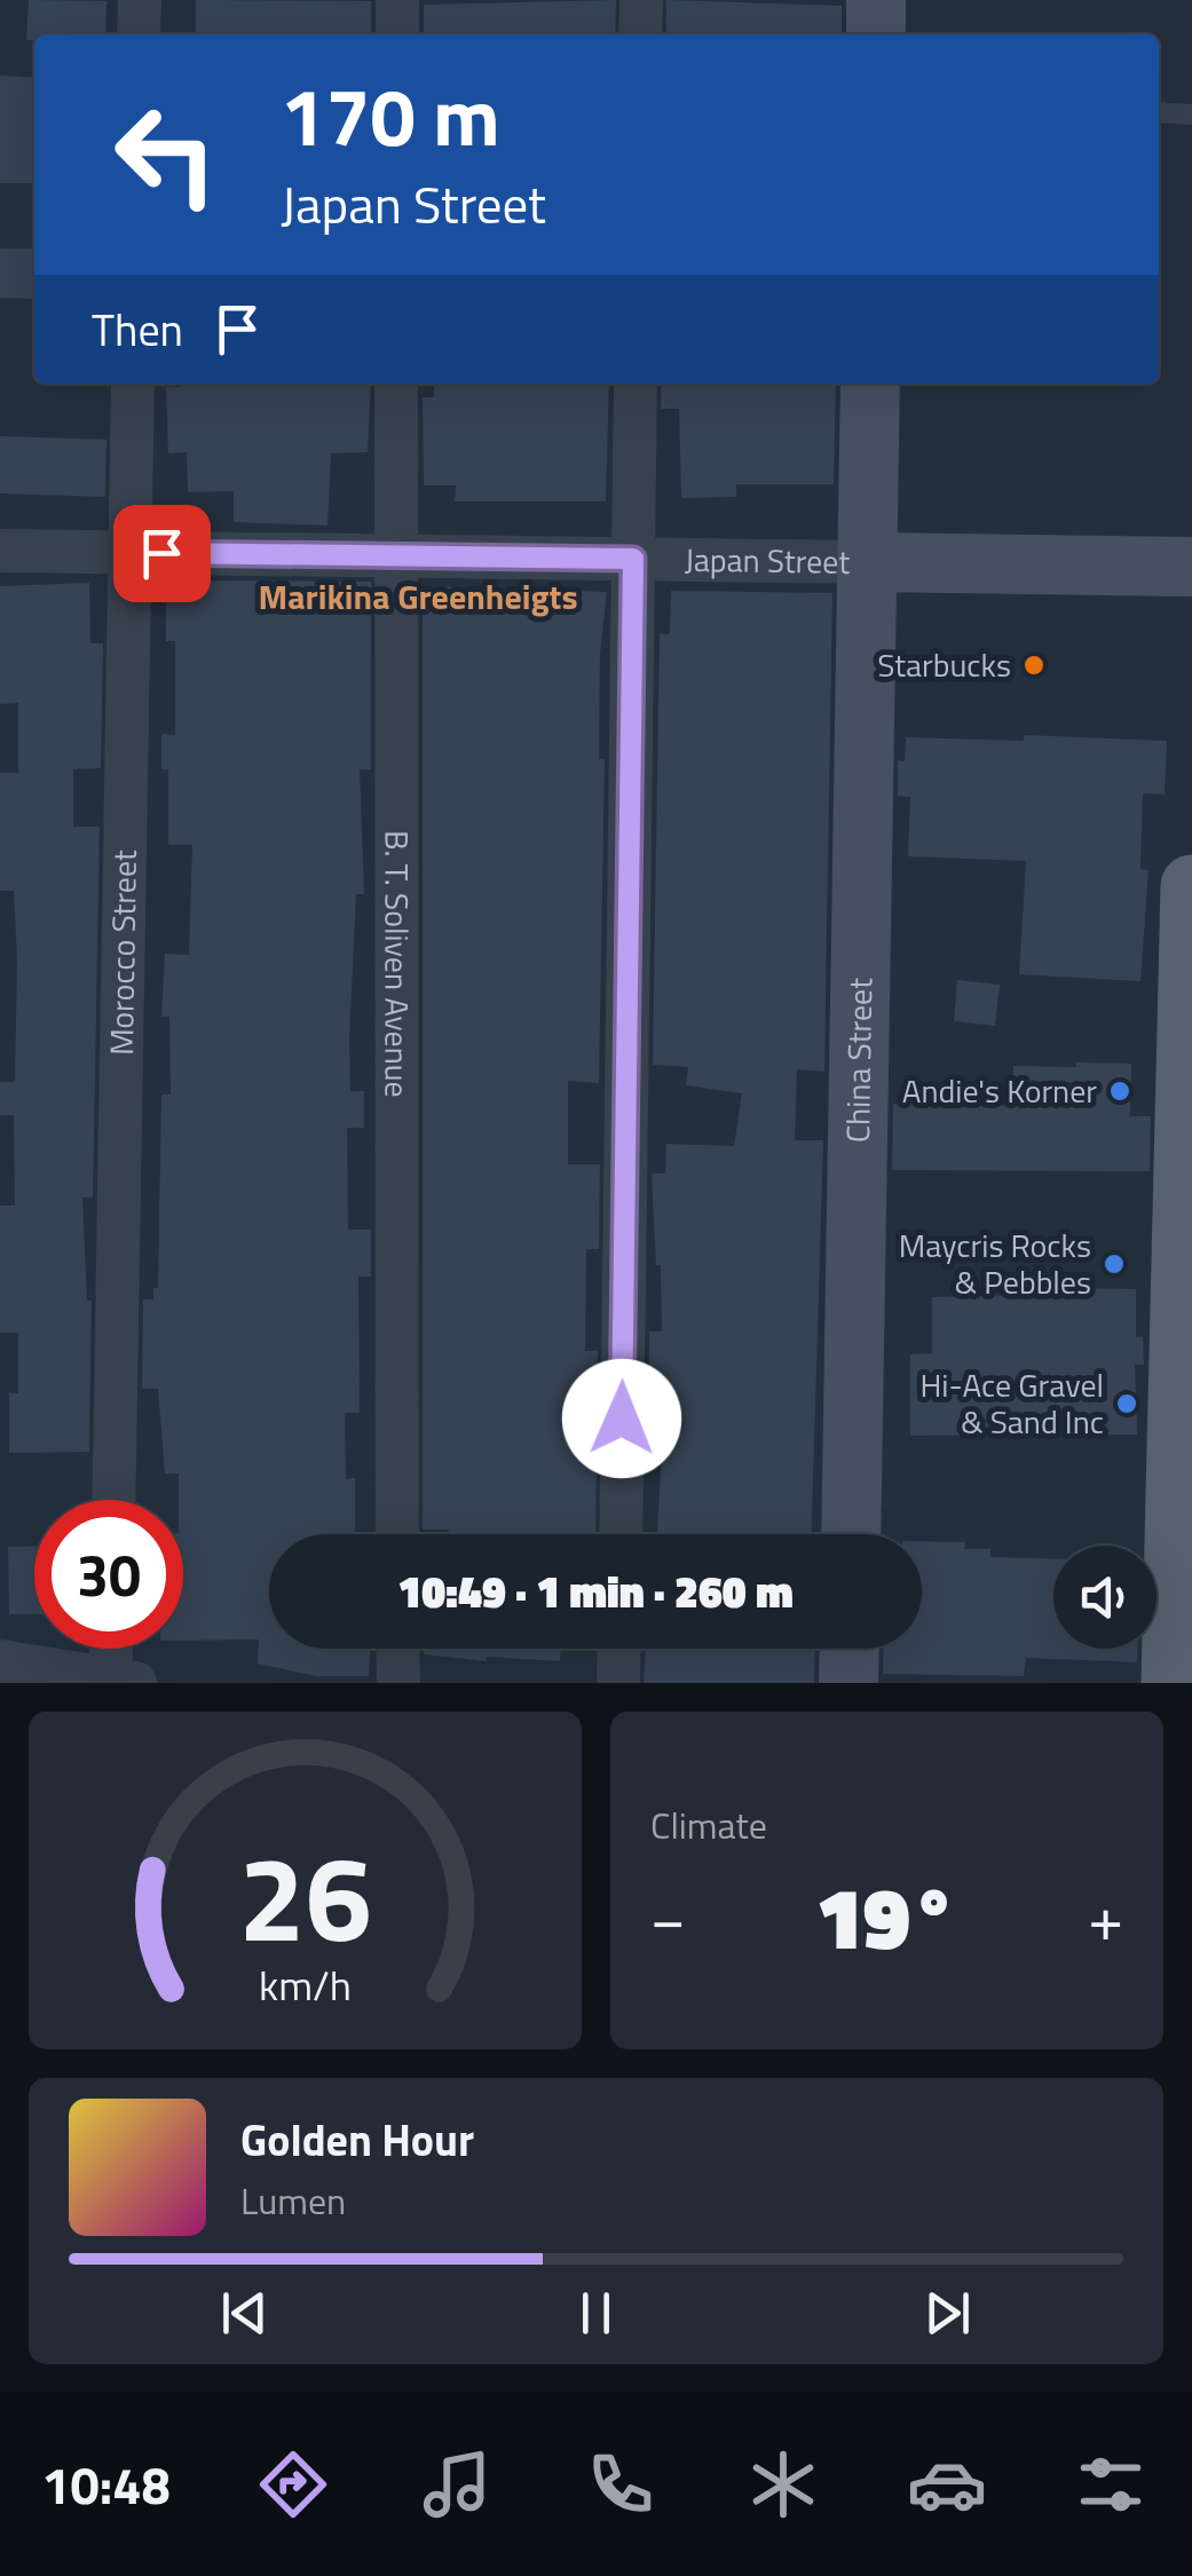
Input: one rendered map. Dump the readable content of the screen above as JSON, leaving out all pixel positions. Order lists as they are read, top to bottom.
{
  "streets": {
    "street": [
      "Japan Street",
      "Morocco Street",
      "B. T. Soliven Avenue",
      "China Street"
    ]
  },
  "crossings": [
    ["Japan Street", "Morocco Street"],
    ["Japan Street", "B. T. Soliven Avenue"],
    ["Japan Street", "China Street"]
  ],
  "districts": ["Marikina Greenheigts"],
  "places": [
    "Starbucks",
    "Andie's Korner",
    "Maycris Rocks & Pebbles",
    "Hi-Ace Gravel & Sand Inc"
  ],
  "page": {
    "turn": ["170 m", "Japan Street"],
    "then": "Then",
    "limit": "30",
    "trip": "10:49 · 1 min · 260 m",
    "tile": "Climate",
    "heat": ["−", "19°", "+"],
    "song": ["Golden Hour", "Lumen"],
    "tabs": "10:48",
    "gauge": ["26", "km/h"]
  }
}
